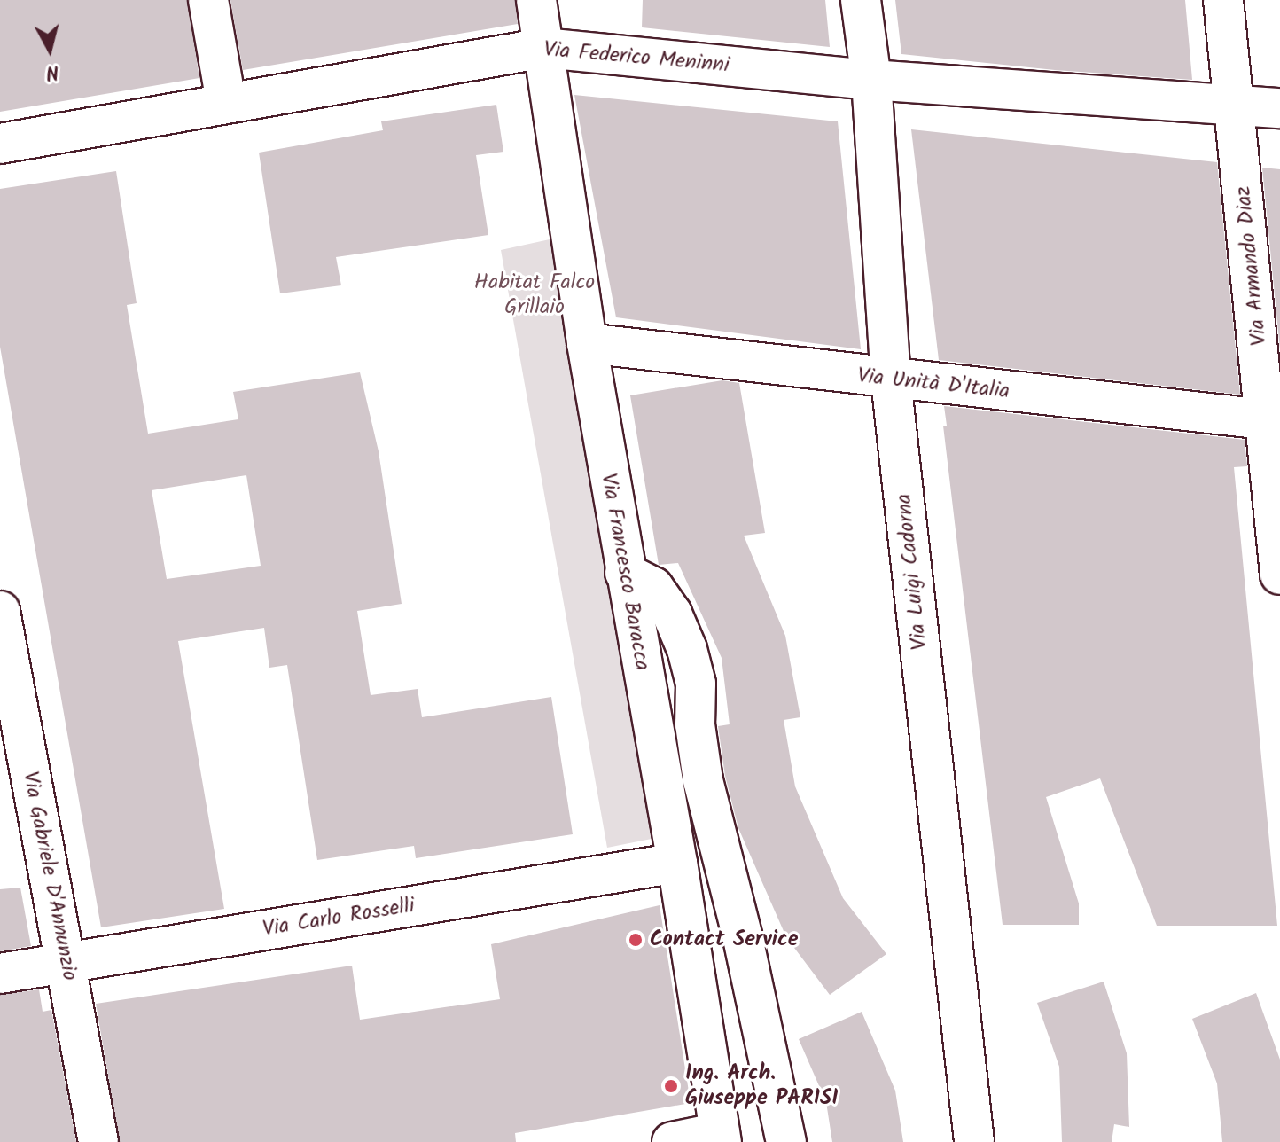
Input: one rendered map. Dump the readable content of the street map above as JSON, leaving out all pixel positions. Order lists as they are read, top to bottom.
{
  "streets": {
    "street": [
      "Via Federico Meninni",
      "Via Armando Diaz",
      "Via Unità D'Italia",
      "Via Francesco Baracca",
      "Via Luigi Cadorna",
      "Via Gabriele D'Annunzio",
      "Via Carlo Rosselli"
    ]
  },
  "crossings": [
    ["Via Federico Meninni", "Via Armando Diaz"],
    ["Via Federico Meninni", "Via Francesco Baracca"],
    ["Via Federico Meninni", "Via Luigi Cadorna"],
    ["Via Armando Diaz", "Via Unità D'Italia"],
    ["Via Unità D'Italia", "Via Francesco Baracca"],
    ["Via Unità D'Italia", "Via Luigi Cadorna"],
    ["Via Francesco Baracca", "Via Carlo Rosselli"],
    ["Via Gabriele D'Annunzio", "Via Carlo Rosselli"]
  ],
  "parks": ["Habitat Falco Grillaio"],
  "places": ["Contact Service", "Ing. Arch. Giuseppe PARISI"],
  "north": "bottom"
}
